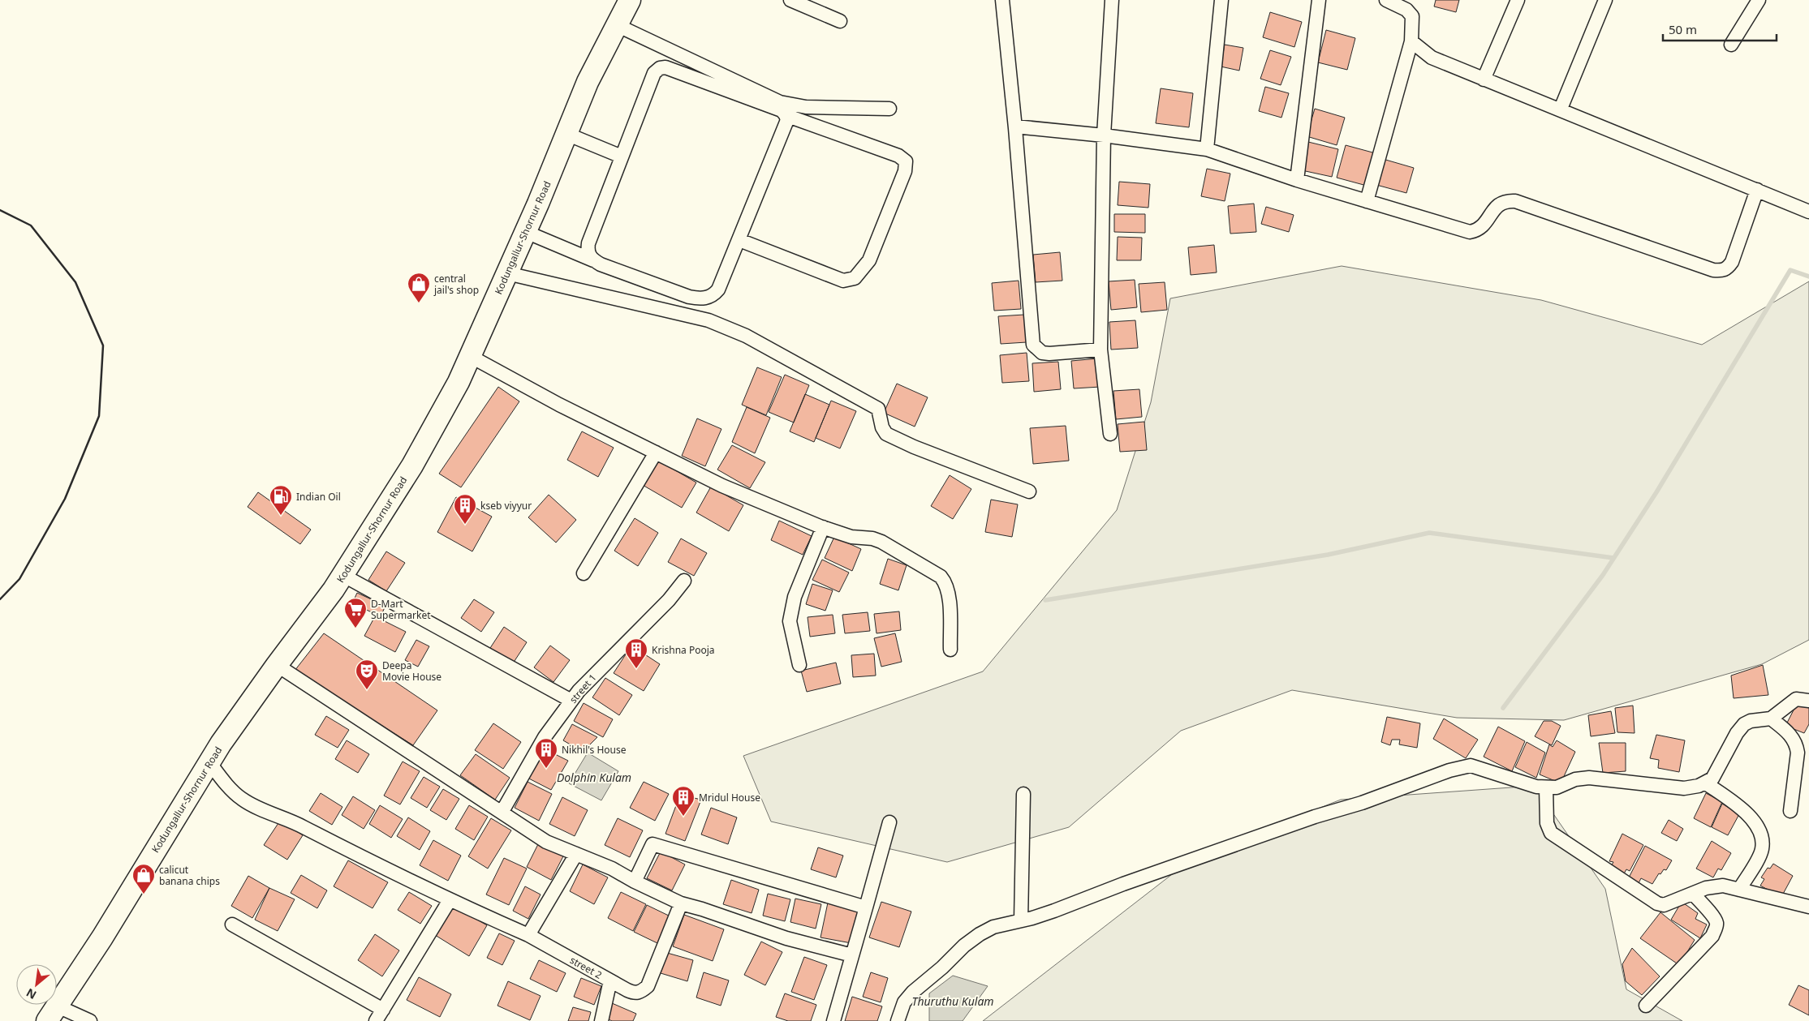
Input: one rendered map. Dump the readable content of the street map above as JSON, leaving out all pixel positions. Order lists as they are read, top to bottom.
{
  "streets": {
    "main road": ["Kodungallur-Shornur Road"],
    "street": ["street 1", "street 2"]
  },
  "crossings": [
    ["Kodungallur-Shornur Road", "street 2"]
  ],
  "water": ["Dolphin Kulam", "Thuruthu Kulam"],
  "places": {
    "shop": ["central jail's shop", "calicut banana chips"],
    "fuel station": ["Indian Oil"],
    "building": [
      "kseb viyyur",
      "Krishna Pooja",
      "Nikhil's House",
      "Mridul House"
    ],
    "supermarket": ["D-Mart Supermarket"],
    "theatre": ["Deepa Movie House"]
  },
  "scale_bar": "50 m",
  "north": "bottom left"
}
